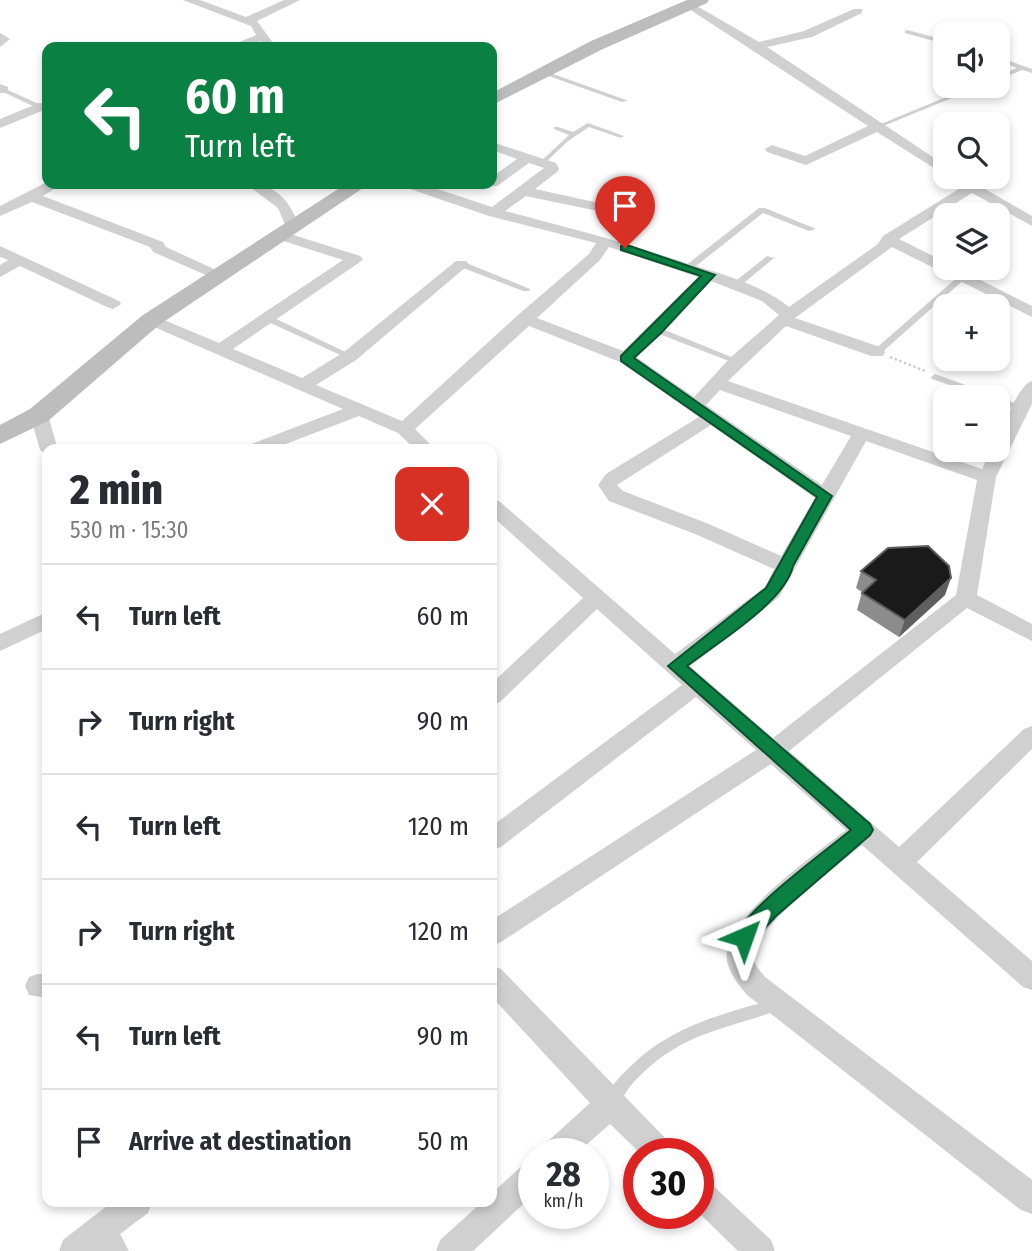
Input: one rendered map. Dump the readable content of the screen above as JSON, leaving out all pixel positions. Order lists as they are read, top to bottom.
{
  "page": {
    "map_buttons": ["+", "−"],
    "turn": ["60 m", "Turn left"],
    "heading": ["2 min", "530 m · 15:30"],
    "list": [
      {
        "name": "Turn left",
        "value": "60 m"
      },
      {
        "name": "Turn right",
        "value": "90 m"
      },
      {
        "name": "Turn left",
        "value": "120 m"
      },
      {
        "name": "Turn right",
        "value": "120 m"
      },
      {
        "name": "Turn left",
        "value": "90 m"
      },
      {
        "name": "Arrive at destination",
        "value": "50 m"
      }
    ],
    "speed": "28 km/h",
    "limit": "30"
  }
}
